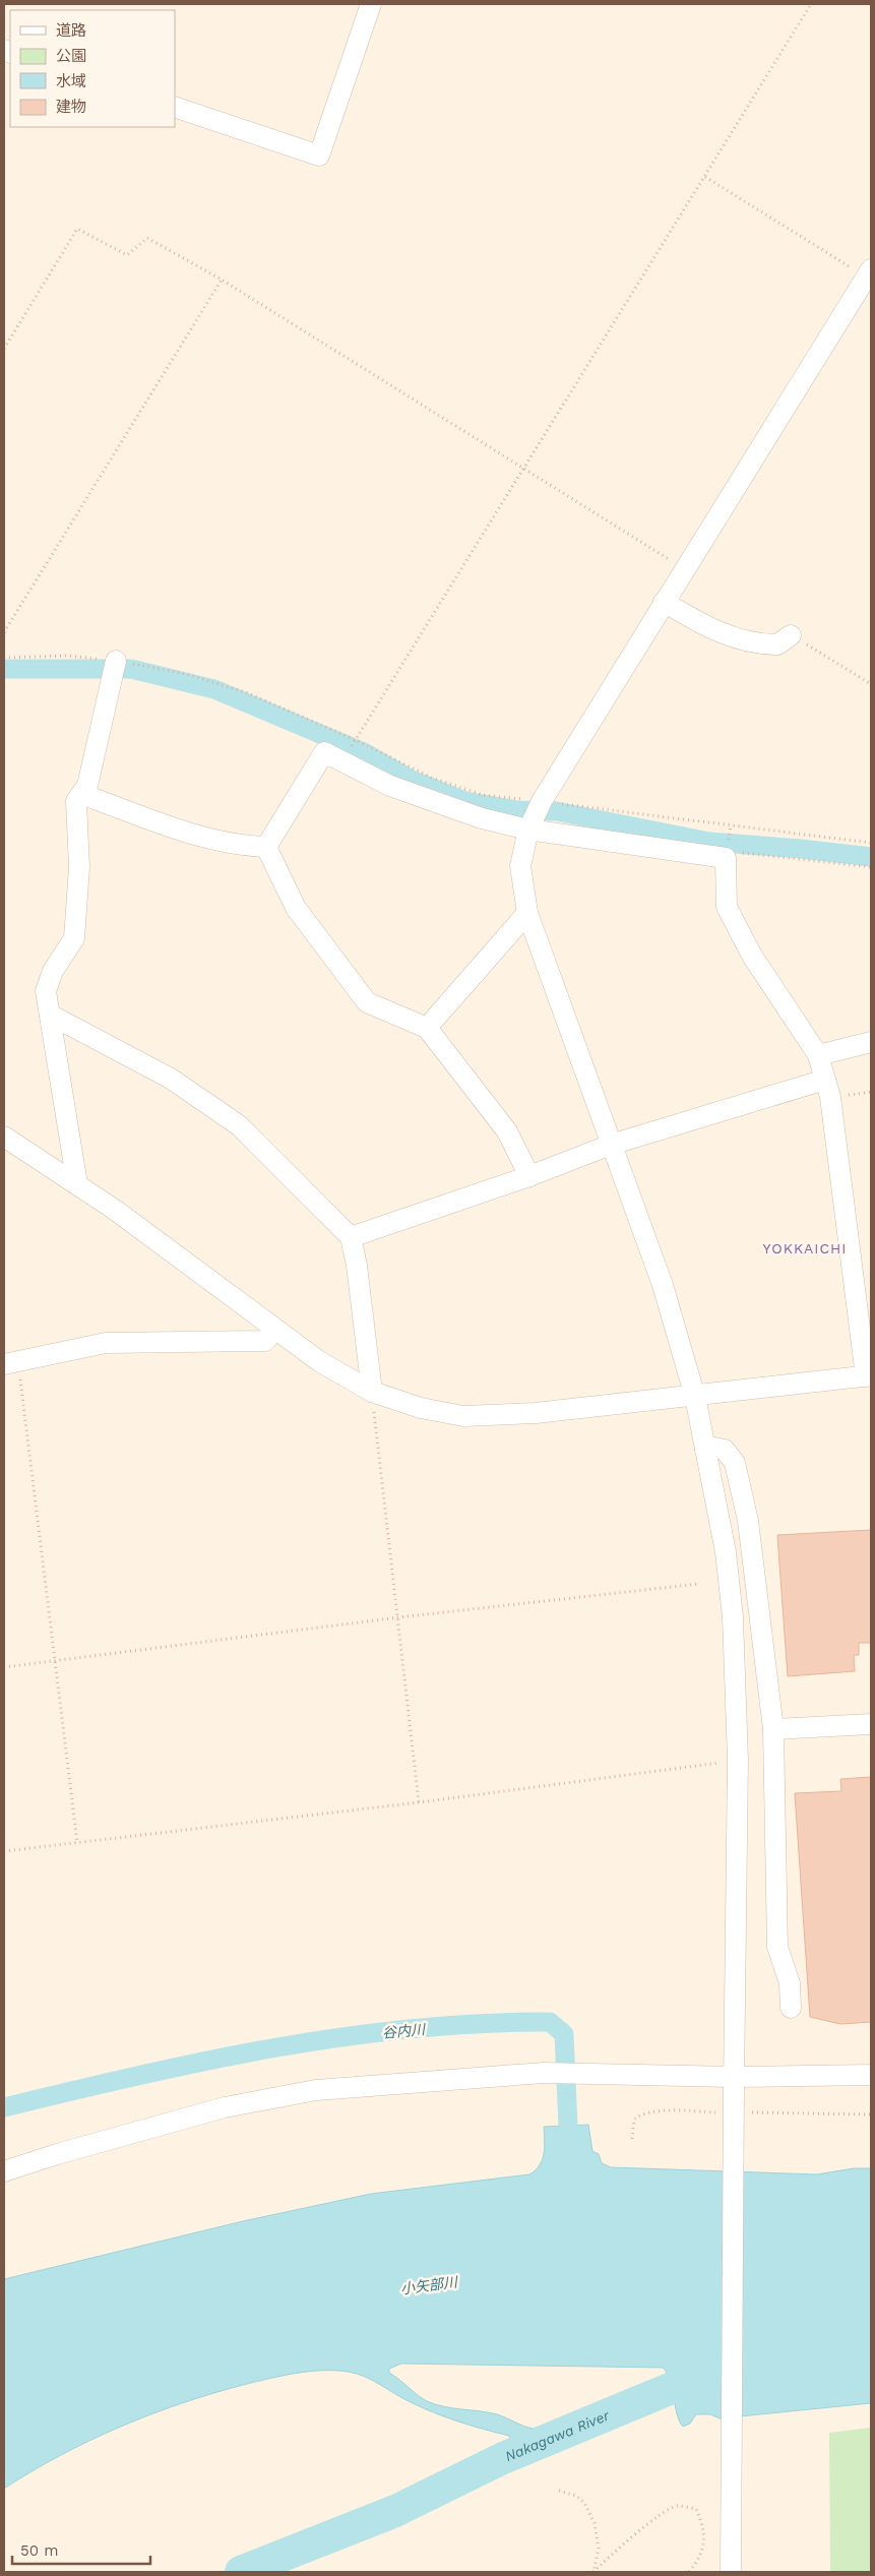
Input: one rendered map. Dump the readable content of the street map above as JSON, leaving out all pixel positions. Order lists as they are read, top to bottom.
{
  "districts": ["YOKKAICHI"],
  "water": ["谷内川", "小矢部川", "Nakagawa River"],
  "legend": [
    "道路",
    "公園",
    "水域",
    "建物"
  ],
  "scale_bar": "50 m"
}
